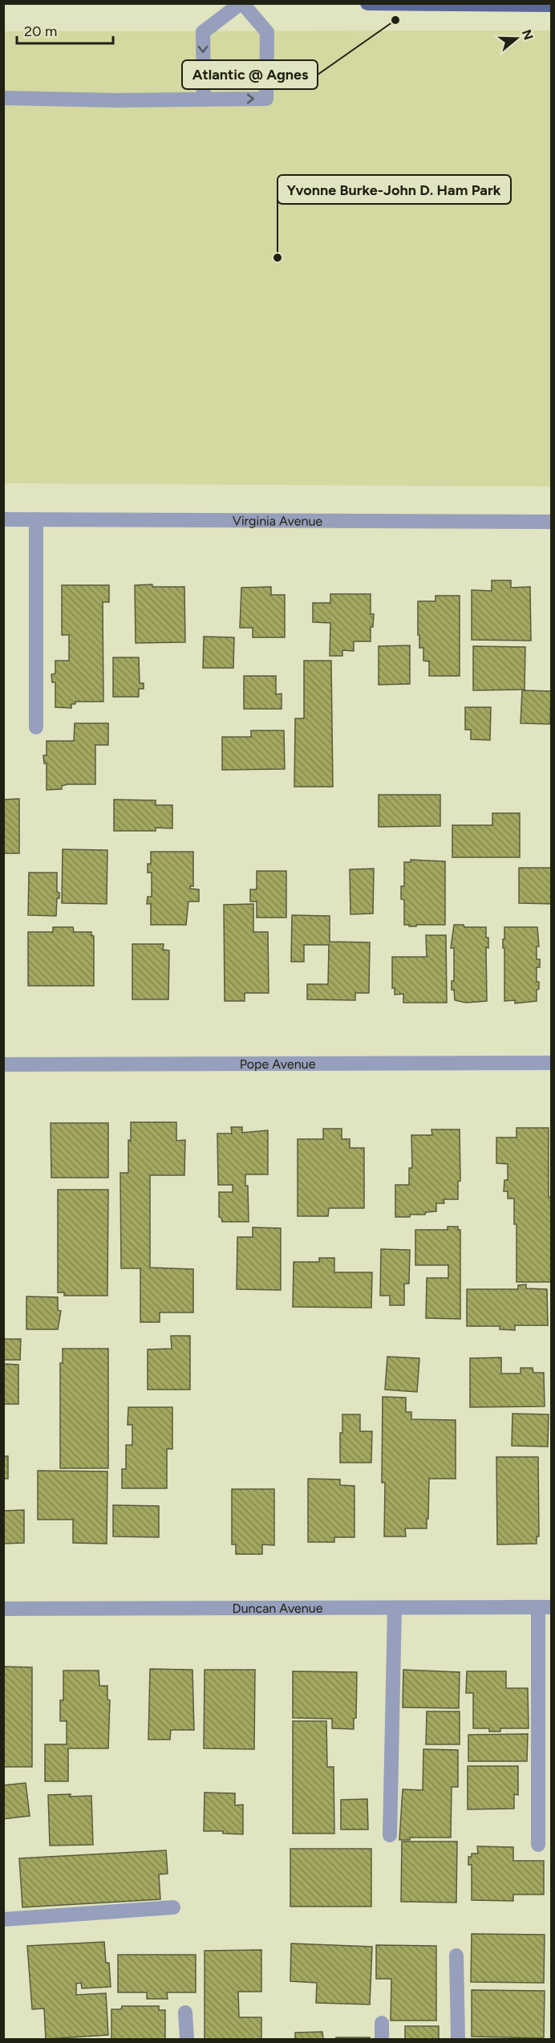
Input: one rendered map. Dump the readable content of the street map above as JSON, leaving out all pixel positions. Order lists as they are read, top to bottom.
{
  "streets": {
    "street": ["Virginia Avenue", "Pope Avenue", "Duncan Avenue"]
  },
  "places": ["Atlantic @ Agnes", "Yvonne Burke-John D. Ham Park"],
  "scale_bar": "20 m",
  "north": "right"
}
